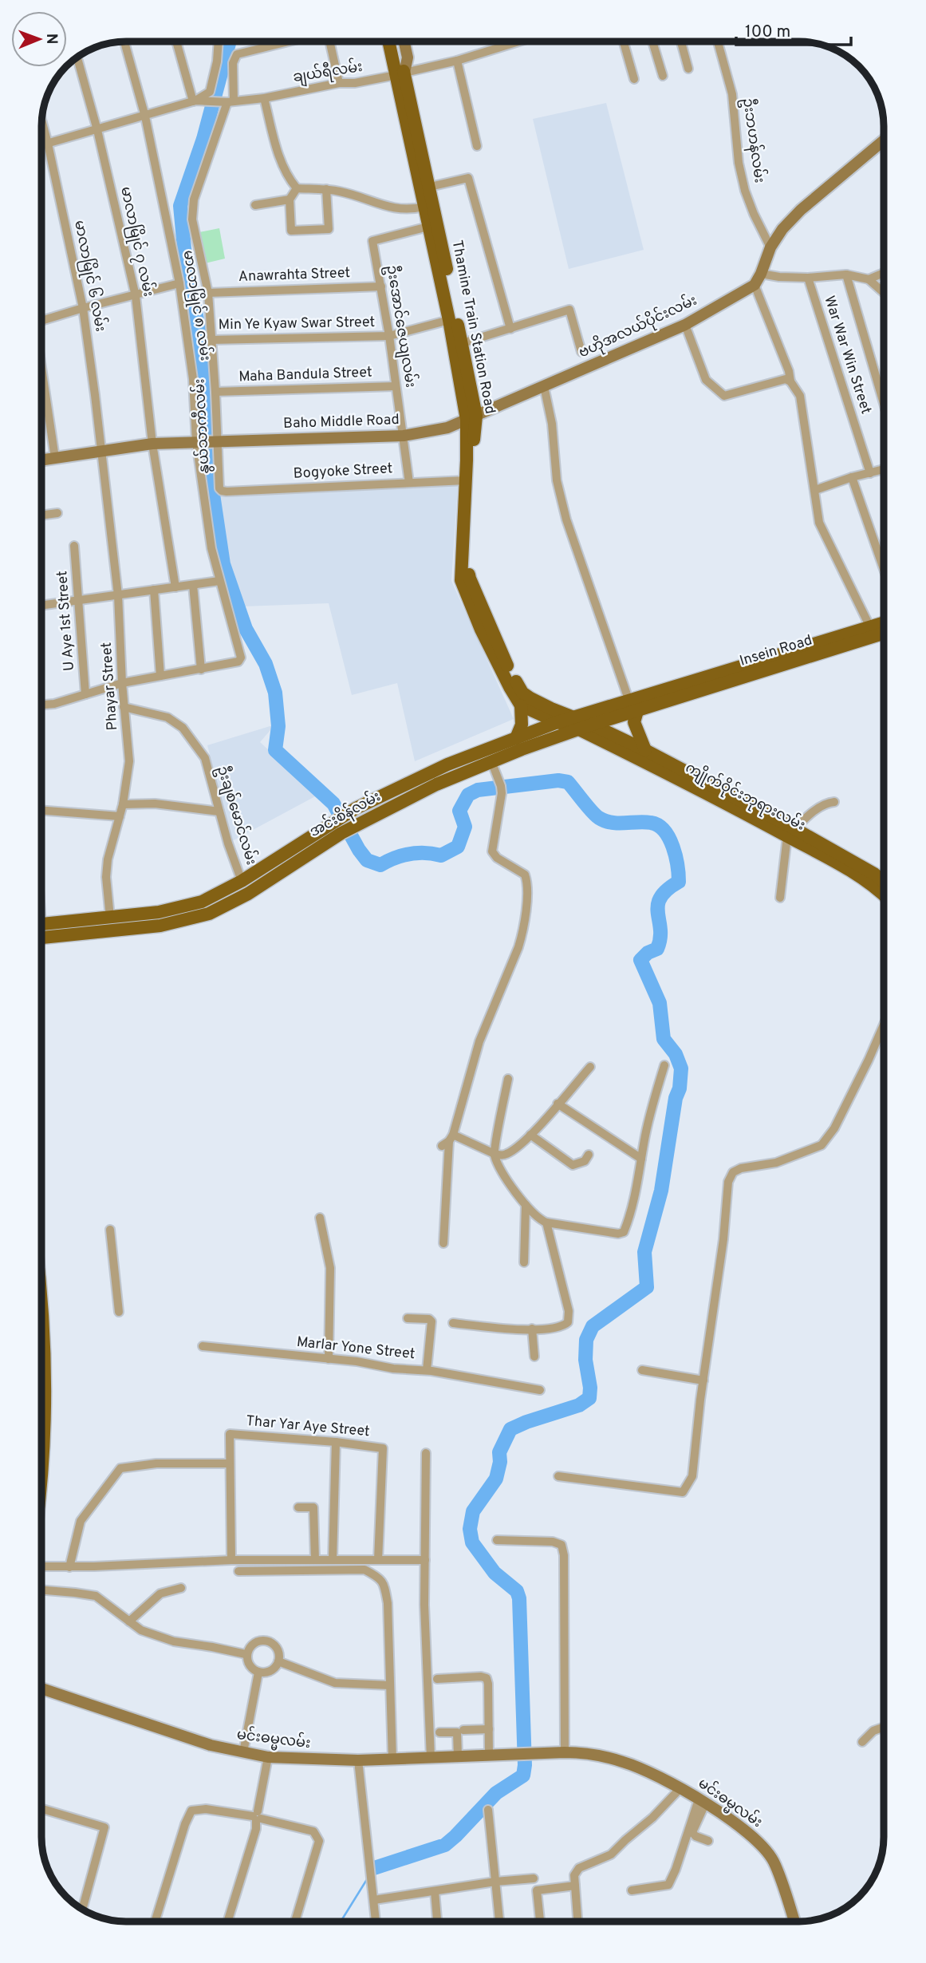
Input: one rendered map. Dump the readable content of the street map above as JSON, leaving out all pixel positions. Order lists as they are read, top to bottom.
{
  "streets": {
    "main road": [
      "Thamine Train Station Road",
      "Insein Road",
      "ကျိုက်ဝိုင်းဘုရားလမ်း",
      "အင်းစိန်လမ်း"
    ],
    "street": [
      "ချယ်ရီလမ်း",
      "ဦးဘဟန်လမ်း",
      "မာလာမြိုင် ၇ လမ်း",
      "Anawrahta Street",
      "မာလာမြိုင် ၆ လမ်း",
      "မာလာမြိုင် ၈ လမ်း",
      "Min Ye Kyaw Swar Street",
      "ဦးအောင်ဇေယျလမ်း",
      "ဗဟိုအလယ်ပိုင်းလမ်း",
      "War War Win Street",
      "Maha Bandula Street",
      "Baho Middle Road",
      "နွယ်သာကီလမ်း",
      "Bogyoke Street",
      "U Aye 1st Street",
      "Phayar Street",
      "ဦးချစ်မောင်လမ်း",
      "Marlar Yone Street",
      "Thar Yar Aye Street",
      "မင်းဓမ္မလမ်း"
    ]
  },
  "crossings": [
    ["ချယ်ရီလမ်း", "Thamine Train Station Road"],
    ["ချယ်ရီလမ်း", "နွယ်သာကီလမ်း"],
    ["မာလာမြိုင် ၇ လမ်း", "Baho Middle Road"],
    ["Anawrahta Street", "ဦးအောင်ဇေယျလမ်း"],
    ["Anawrahta Street", "နွယ်သာကီလမ်း"],
    ["မာလာမြိုင် ၆ လမ်း", "Baho Middle Road"],
    ["မာလာမြိုင် ၆ လမ်း", "Phayar Street"],
    ["မာလာမြိုင် ၈ လမ်း", "Baho Middle Road"],
    ["Min Ye Kyaw Swar Street", "ဦးအောင်ဇေယျလမ်း"],
    ["Min Ye Kyaw Swar Street", "Thamine Train Station Road"],
    ["Min Ye Kyaw Swar Street", "နွယ်သာကီလမ်း"],
    ["ဦးအောင်ဇေယျလမ်း", "Thamine Train Station Road"],
    ["ဦးအောင်ဇေယျလမ်း", "Maha Bandula Street"],
    ["ဦးအောင်ဇေယျလမ်း", "Baho Middle Road"],
    ["ဦးအောင်ဇေယျလမ်း", "Bogyoke Street"],
    ["Thamine Train Station Road", "ဗဟိုအလယ်ပိုင်းလမ်း"],
    ["Thamine Train Station Road", "Baho Middle Road"],
    ["Thamine Train Station Road", "Bogyoke Street"],
    ["Thamine Train Station Road", "ကျိုက်ဝိုင်းဘုရားလမ်း"],
    ["Thamine Train Station Road", "အင်းစိန်လမ်း"],
    ["ဗဟိုအလယ်ပိုင်းလမ်း", "Baho Middle Road"],
    ["Maha Bandula Street", "နွယ်သာကီလမ်း"],
    ["Baho Middle Road", "နွယ်သာကီလမ်း"],
    ["Baho Middle Road", "Phayar Street"],
    ["နွယ်သာကီလမ်း", "Bogyoke Street"],
    ["Phayar Street", "အင်းစိန်လမ်း"],
    ["Phayar Street", "ဦးချစ်မောင်လမ်း"],
    ["ကျိုက်ဝိုင်းဘုရားလမ်း", "အင်းစိန်လမ်း"],
    ["အင်းစိန်လမ်း", "ဦးချစ်မောင်လမ်း"]
  ],
  "scale_bar": "100 m",
  "north": "right"
}
